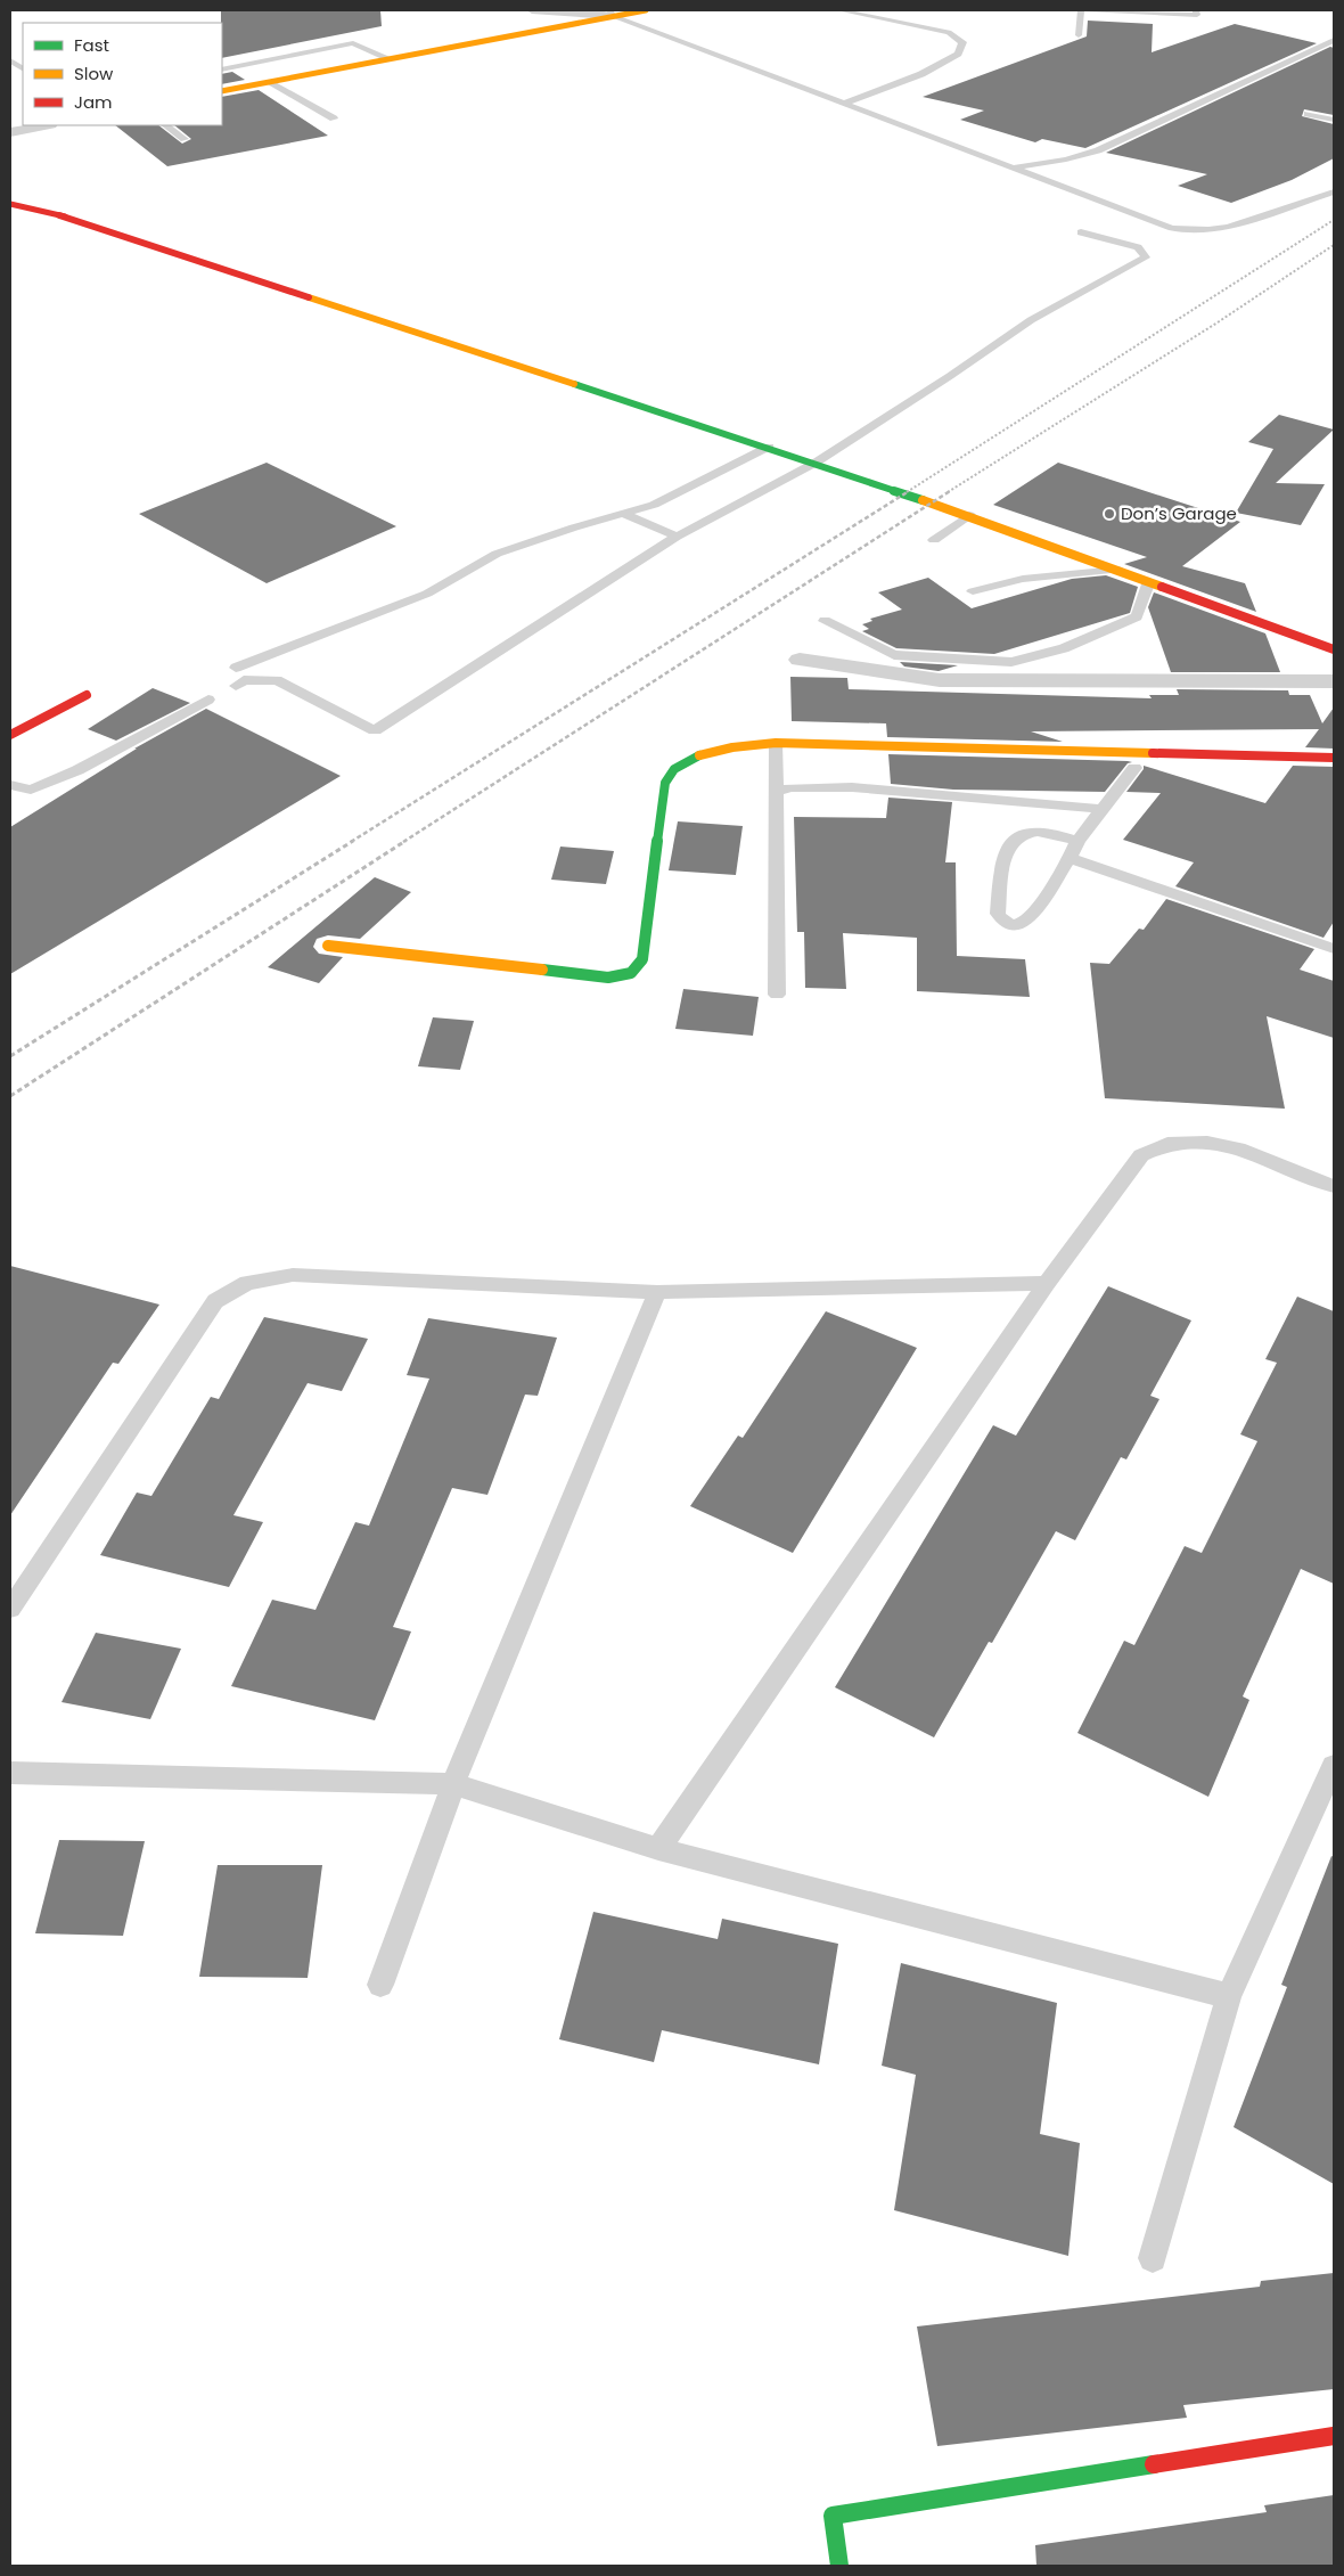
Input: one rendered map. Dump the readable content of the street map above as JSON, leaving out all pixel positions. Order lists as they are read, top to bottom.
{
  "places": ["Don’s Garage"],
  "legend": ["Fast", "Slow", "Jam"]
}
